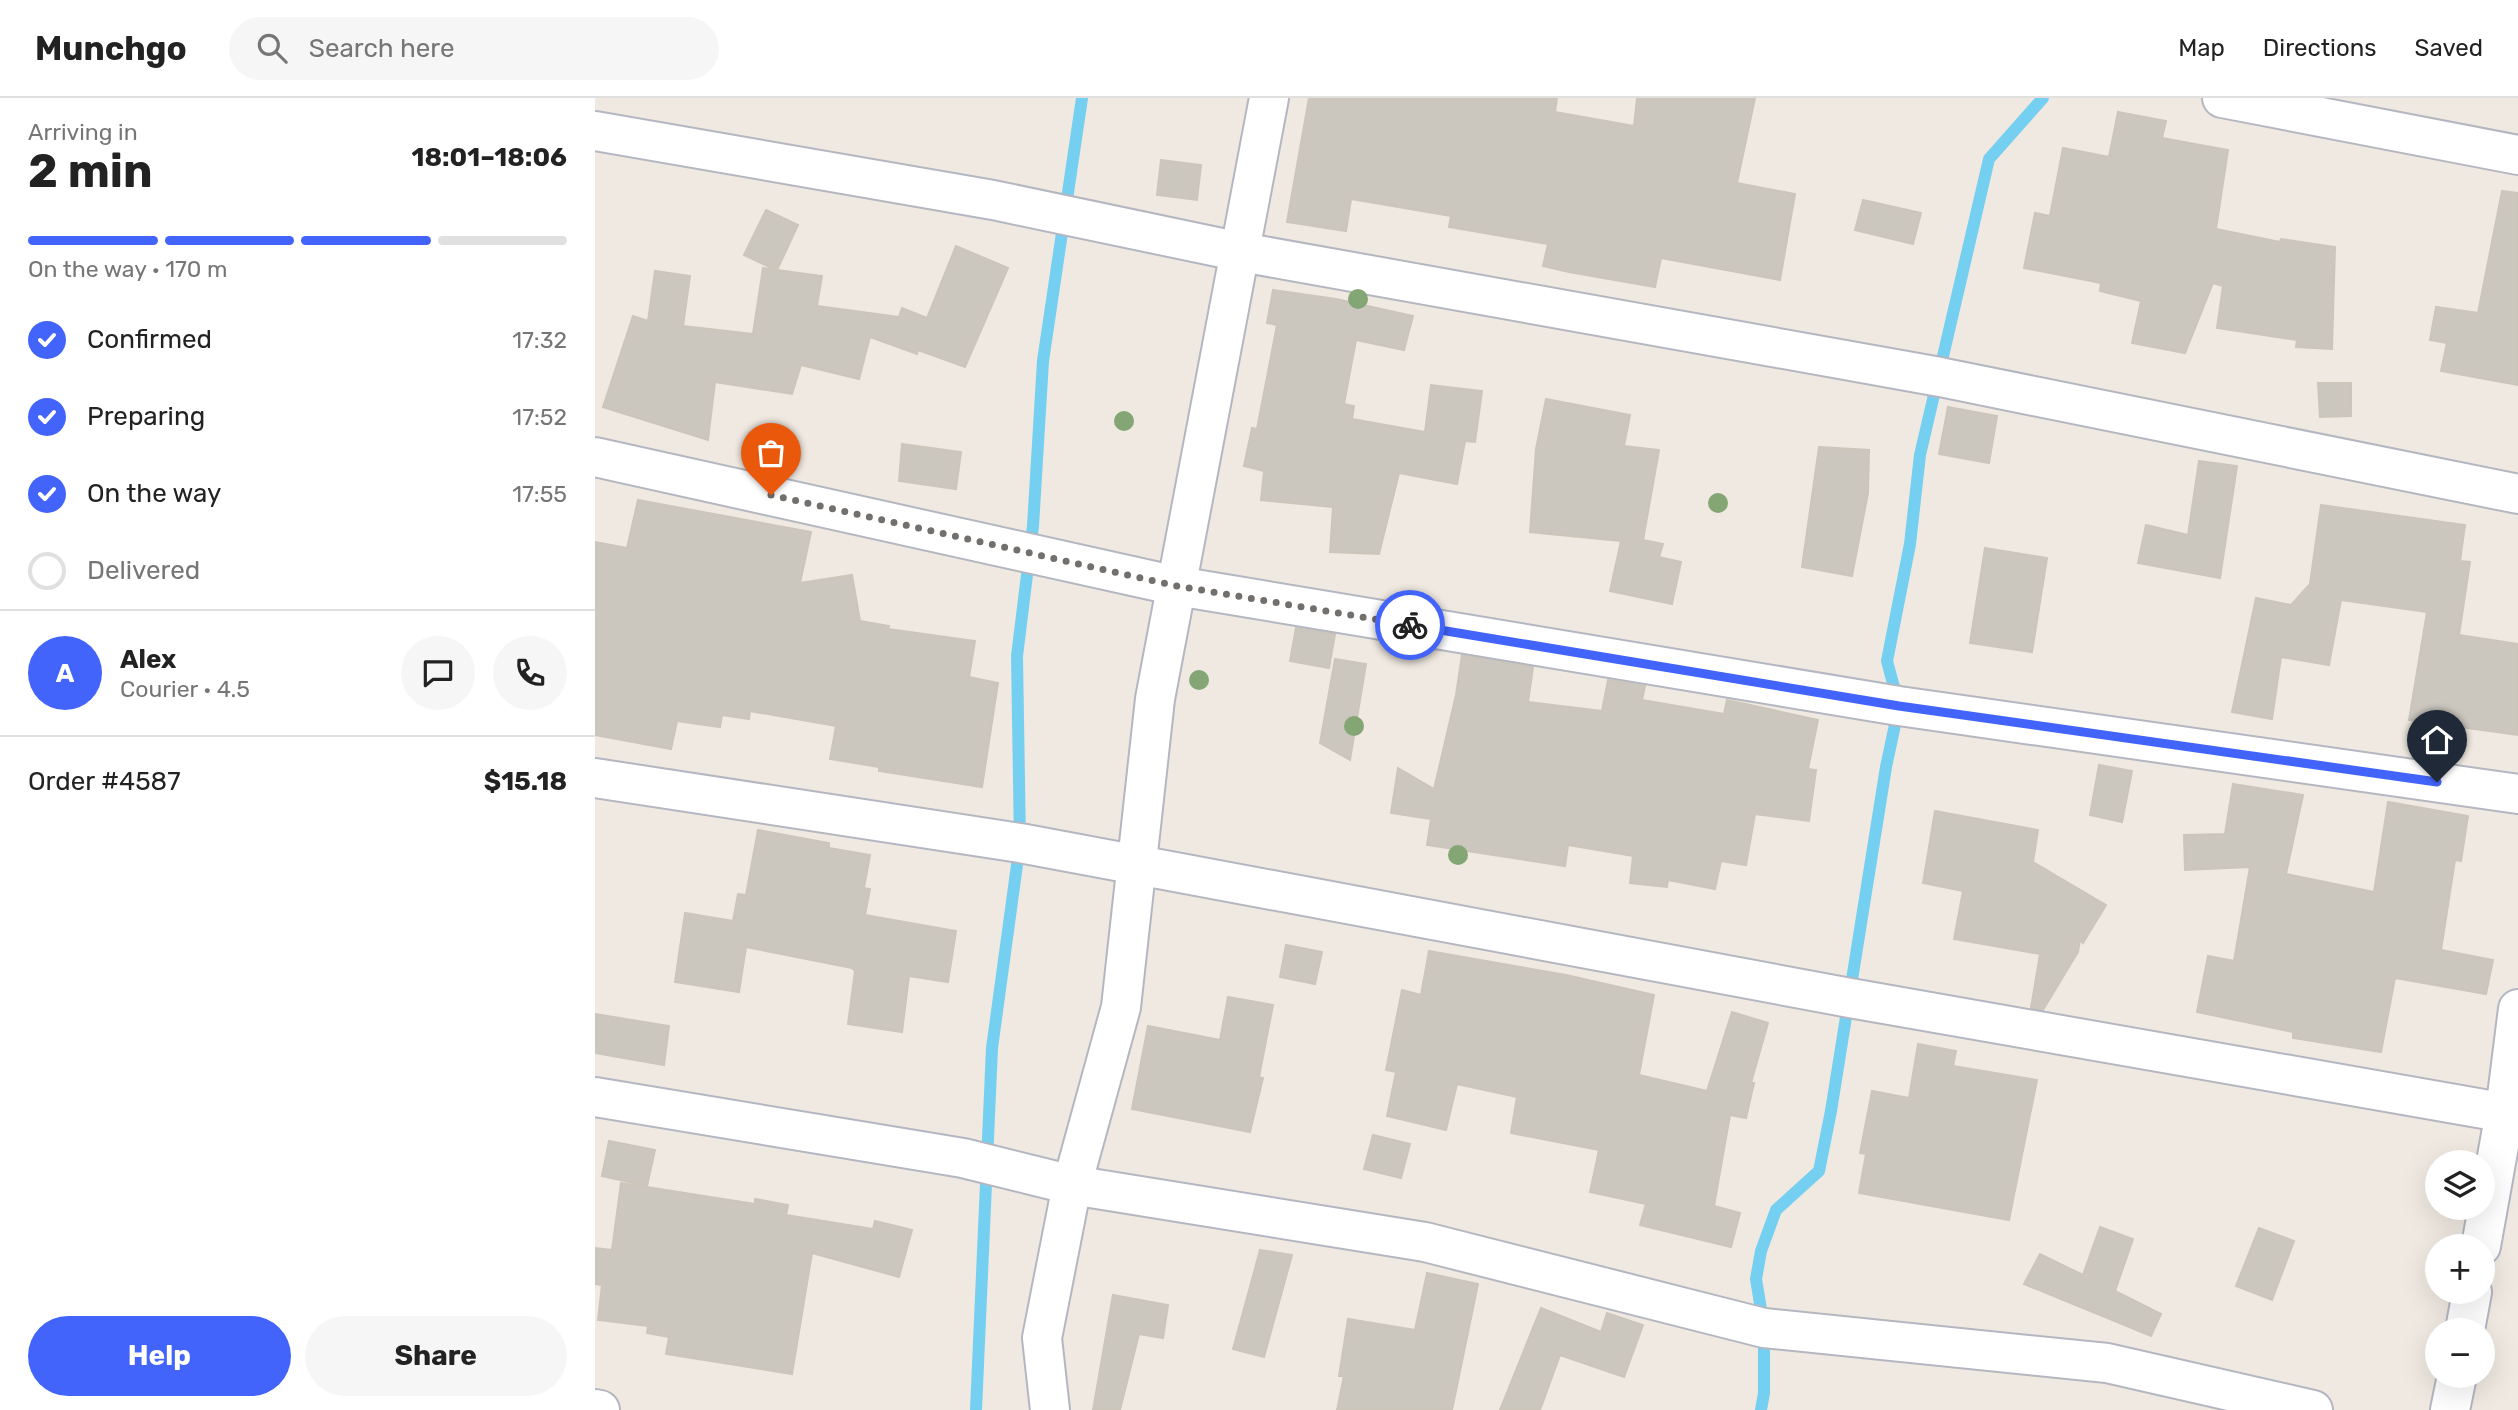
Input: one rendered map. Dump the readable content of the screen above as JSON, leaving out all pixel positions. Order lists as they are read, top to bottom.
{
  "page": {
    "header": "Munchgo",
    "search": "Search here",
    "nav": ["Map", "Directions", "Saved"],
    "heading": ["2 min", "Arriving in", "18:01–18:06"],
    "panel": [
      "Alex",
      "Courier · 4.5",
      "Order #4587",
      "$15.18"
    ],
    "bar": "On the way · 170 m",
    "list": [
      ["Confirmed", "17:32"],
      ["Preparing", "17:52"],
      ["On the way", "17:55"],
      "Delivered"
    ],
    "round": "A",
    "map_buttons": ["+", "−"],
    "buttons": ["Help", "Share"]
  }
}
